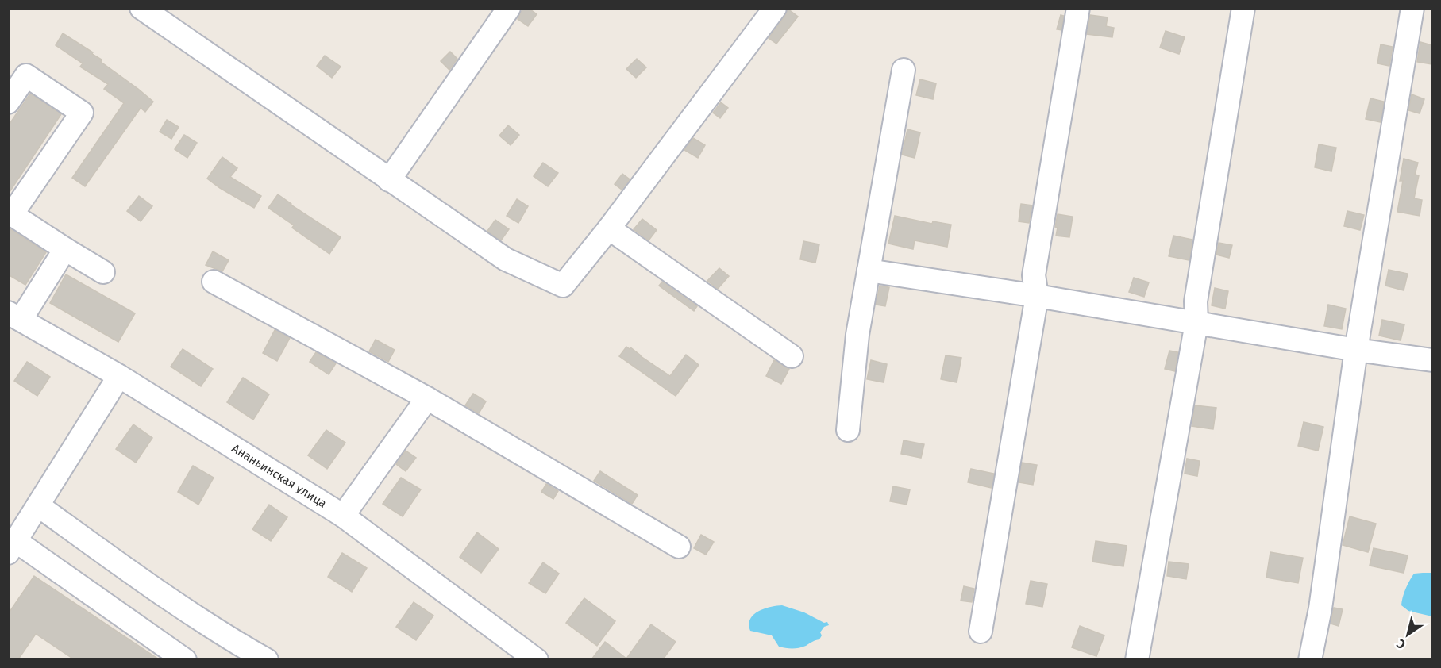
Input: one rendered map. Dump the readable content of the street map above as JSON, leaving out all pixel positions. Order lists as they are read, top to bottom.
{
  "streets": {
    "street": ["Ананьинская улица"]
  },
  "north": "bottom left"
}
